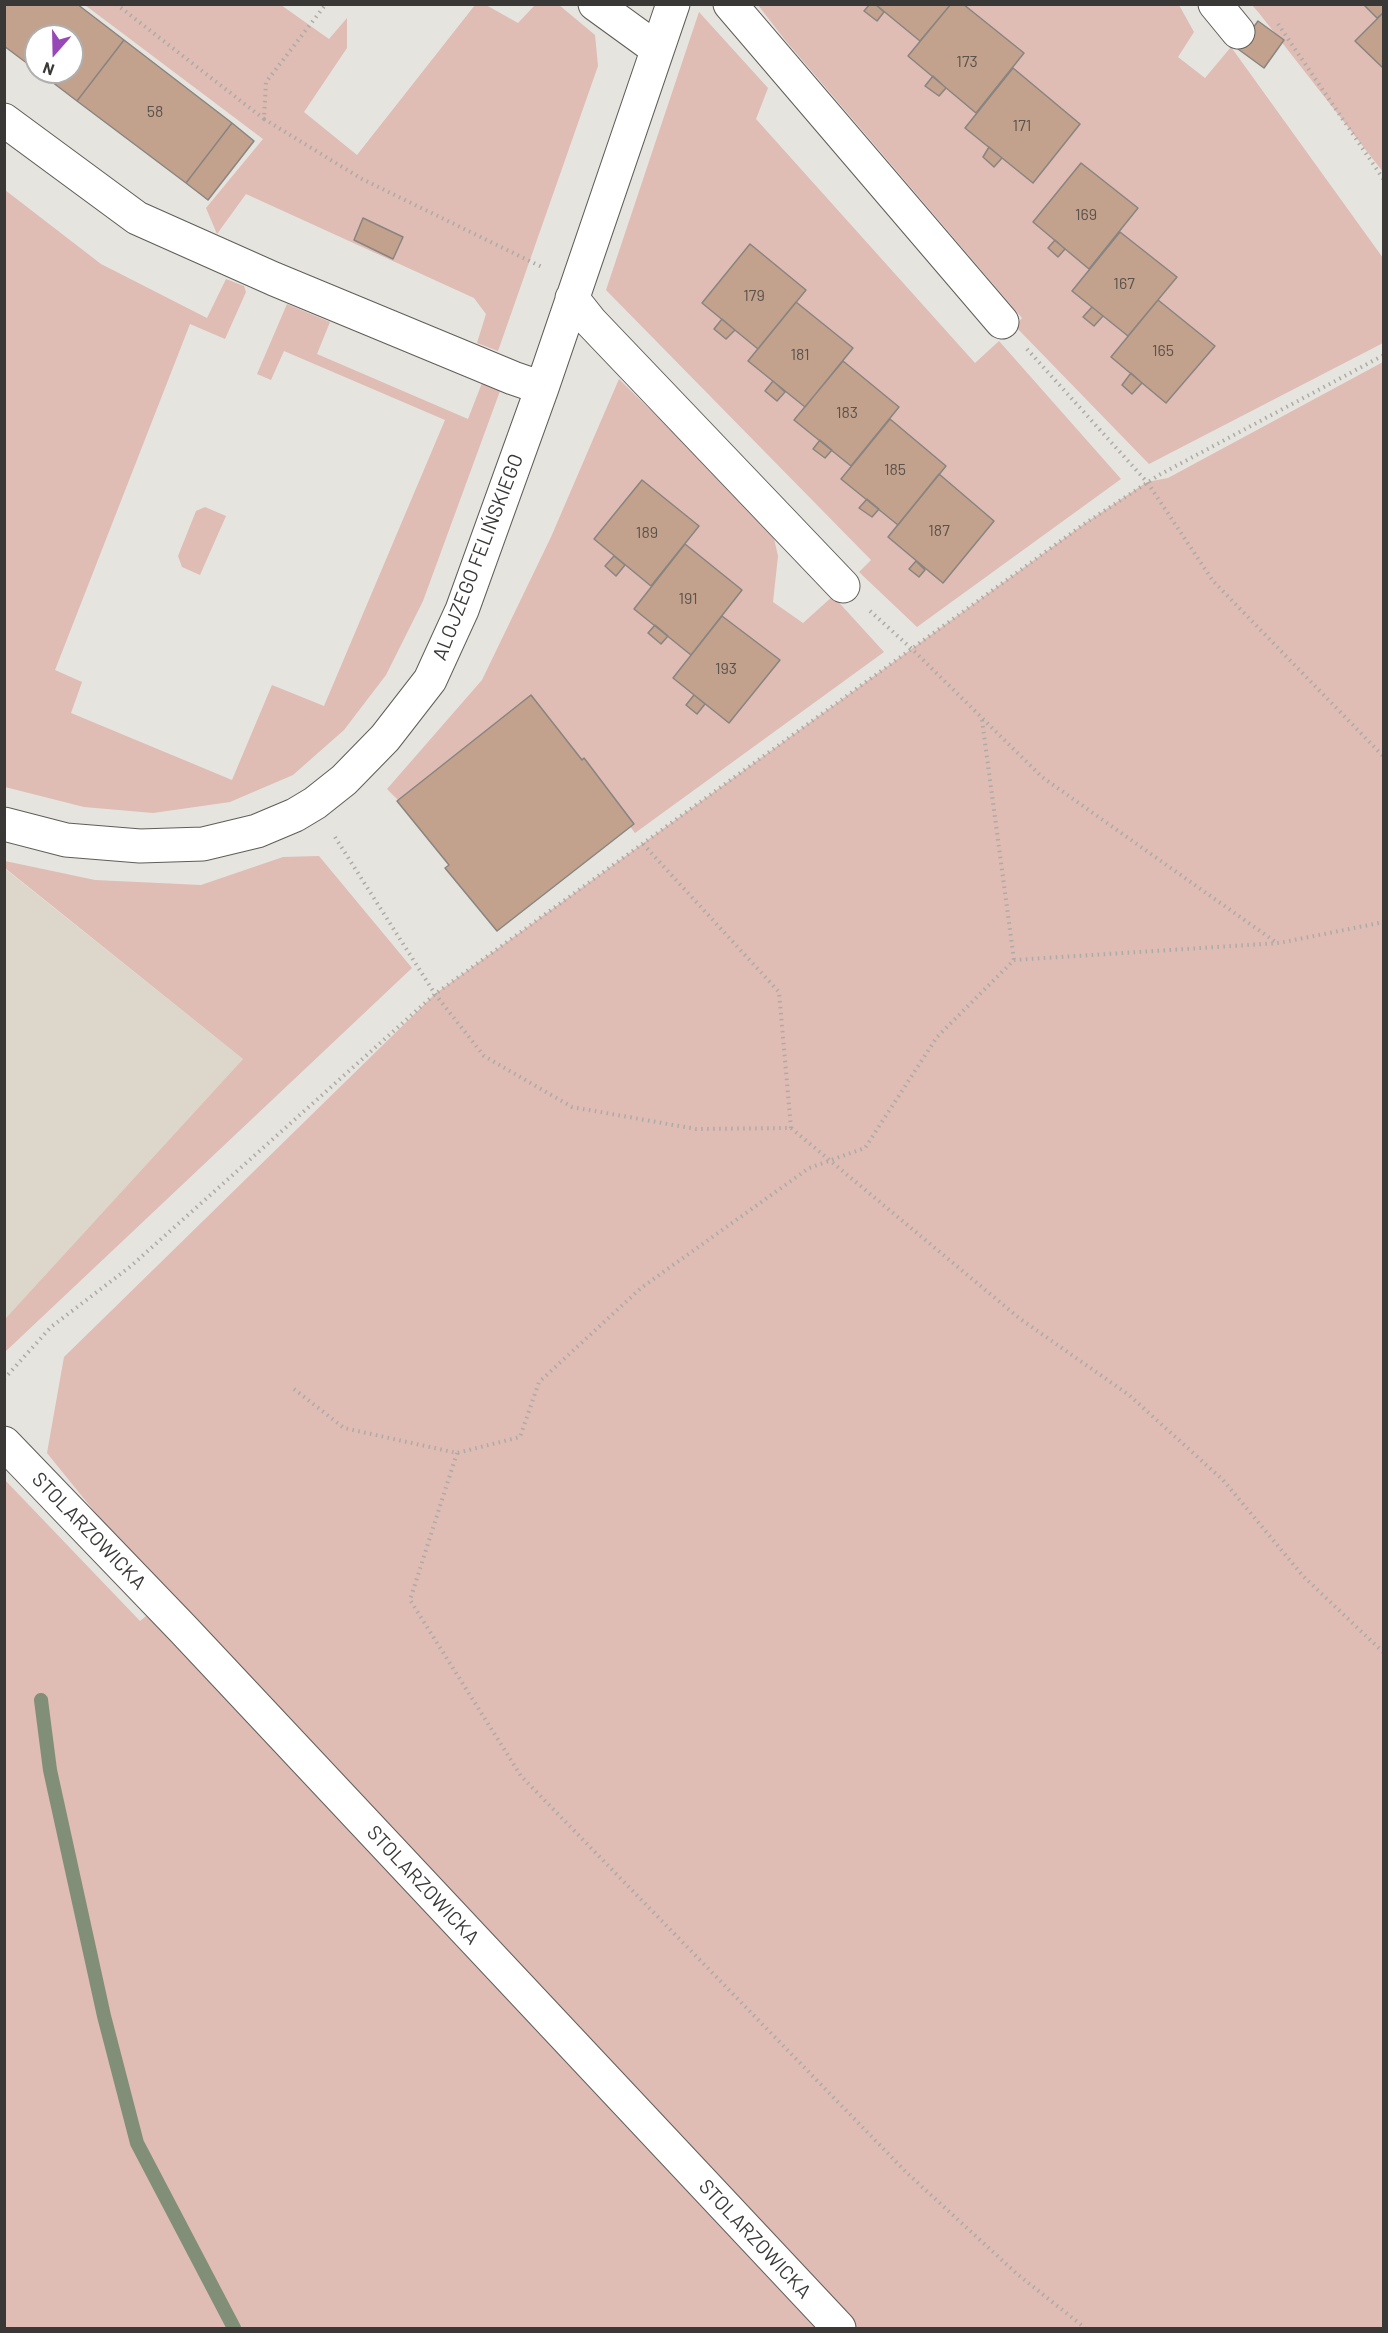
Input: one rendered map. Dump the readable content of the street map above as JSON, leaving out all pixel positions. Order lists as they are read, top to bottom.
{
  "streets": {
    "street": ["ALOJZEGO FELIŃSKIEGO", "STOLARZOWICKA"]
  },
  "house_numbers": [
    "173",
    "58",
    "171",
    "169",
    "167",
    "179",
    "165",
    "181",
    "183",
    "185",
    "187",
    "189",
    "191",
    "193"
  ],
  "north": "bottom"
}
